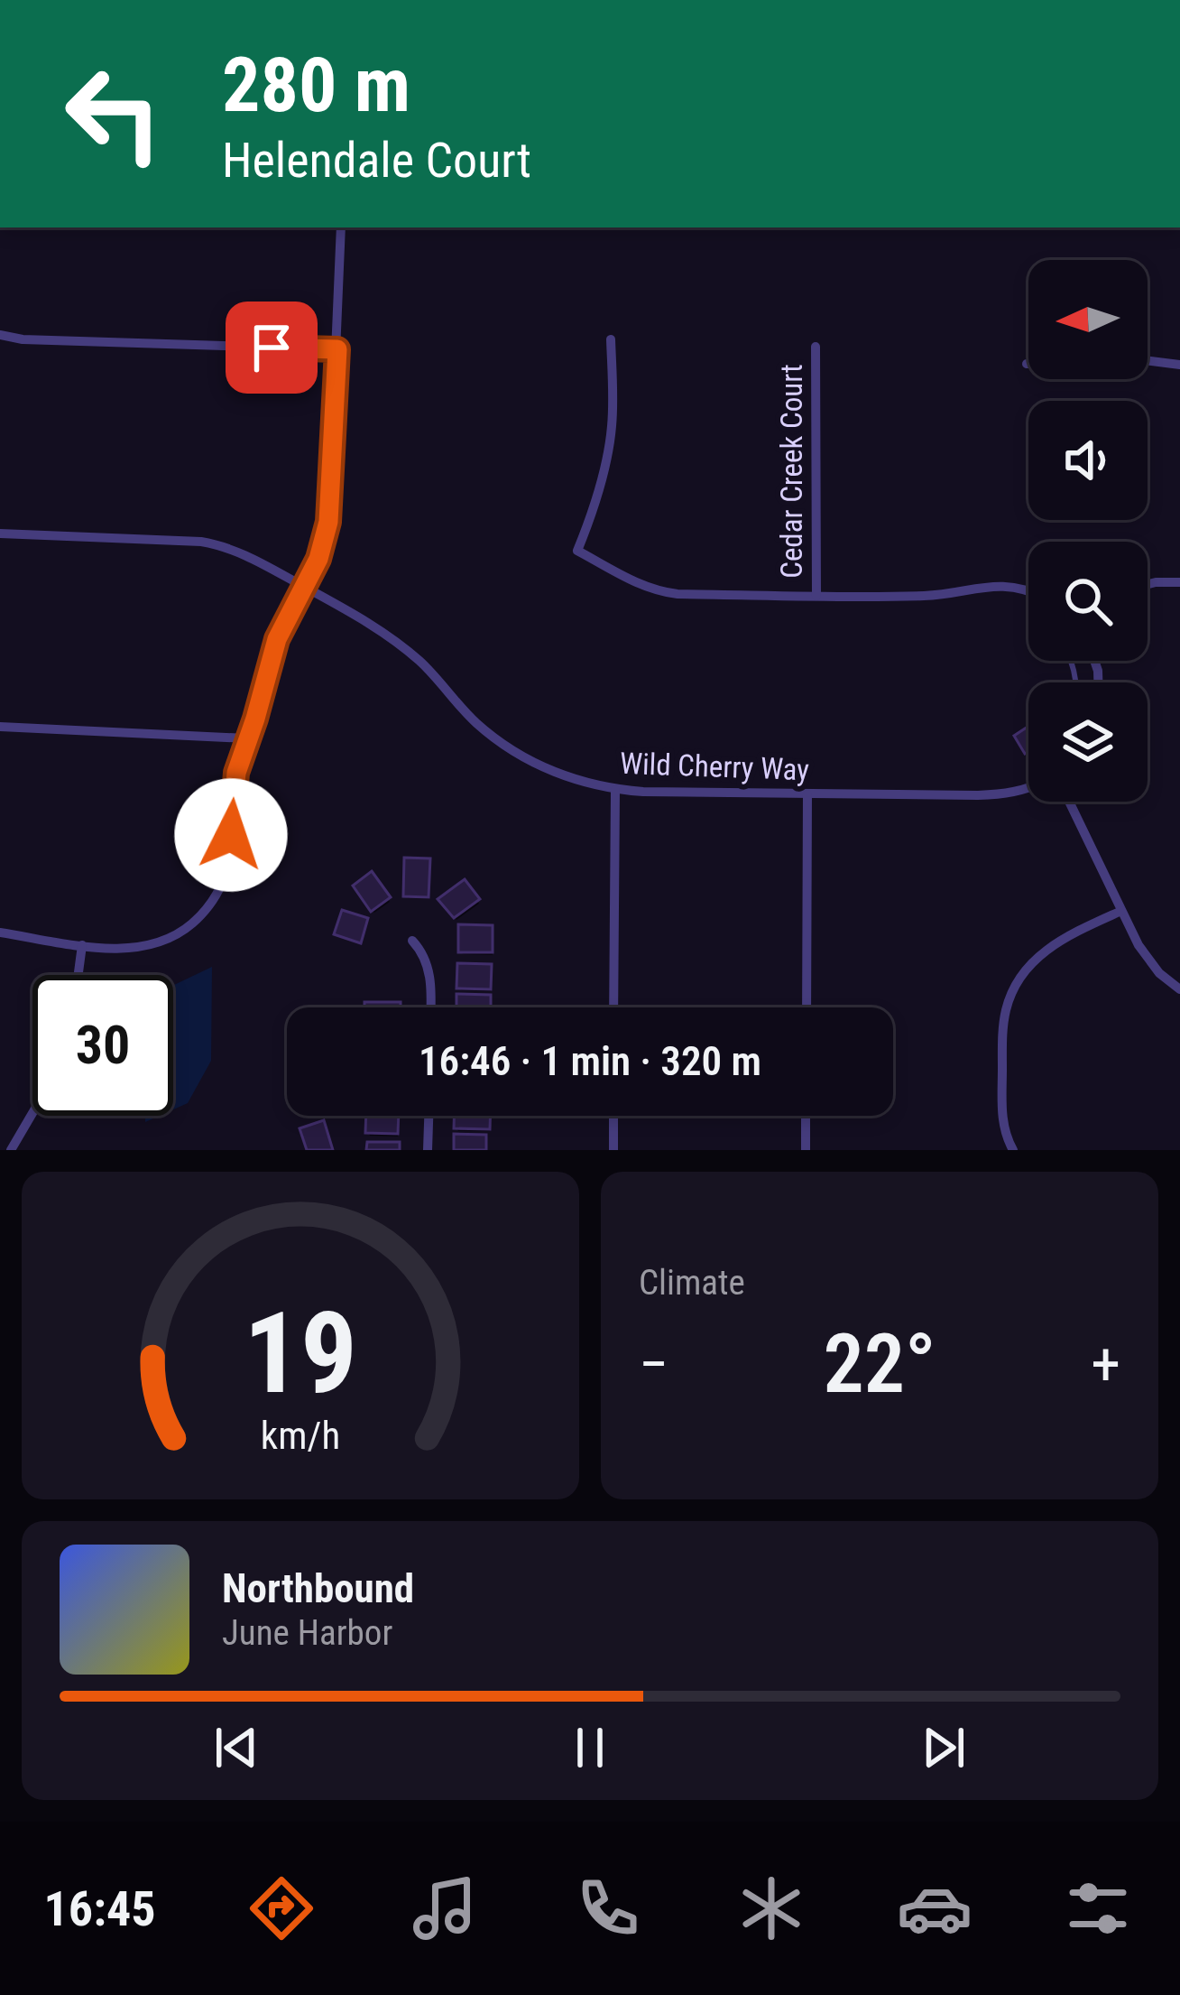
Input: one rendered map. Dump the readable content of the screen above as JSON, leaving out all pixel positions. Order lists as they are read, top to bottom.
{
  "streets": {
    "street": ["Cedar Creek Court", "Wild Cherry Way"]
  },
  "north": "left",
  "page": {
    "turn": ["280 m", "Helendale Court"],
    "limit": "30",
    "trip": "16:46 · 1 min · 320 m",
    "tile": "Climate",
    "heat": ["−", "22°", "+"],
    "song": ["Northbound", "June Harbor"],
    "tabs": "16:45",
    "gauge": ["19", "km/h"]
  }
}
